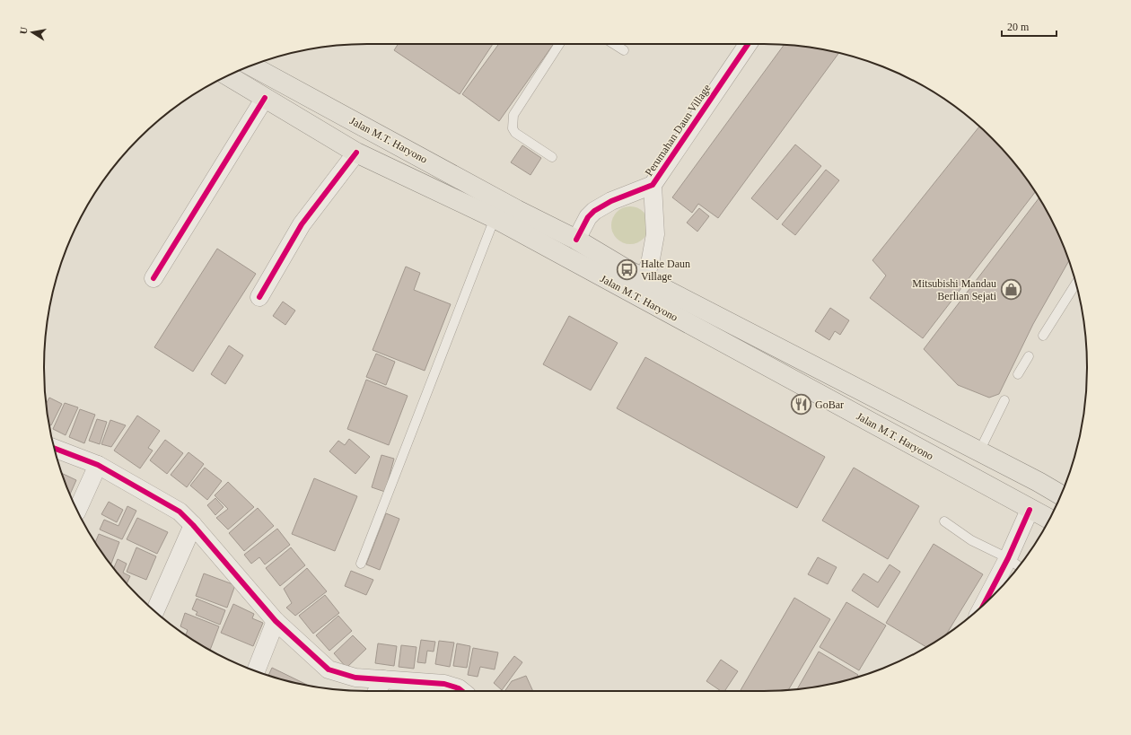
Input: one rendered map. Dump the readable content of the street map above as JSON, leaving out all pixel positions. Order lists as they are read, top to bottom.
{
  "streets": {
    "main road": ["Jalan M.T. Haryono"],
    "street": ["Perumahan Daun Village"]
  },
  "crossings": [
    ["Perumahan Daun Village", "Jalan M.T. Haryono"]
  ],
  "places": {
    "bus stop": ["Halte Daun Village"],
    "shop": ["Mitsubishi Mandau Berlian Sejati"],
    "restaurant": ["GoBar"]
  },
  "scale_bar": "20 m",
  "north": "left"
}
